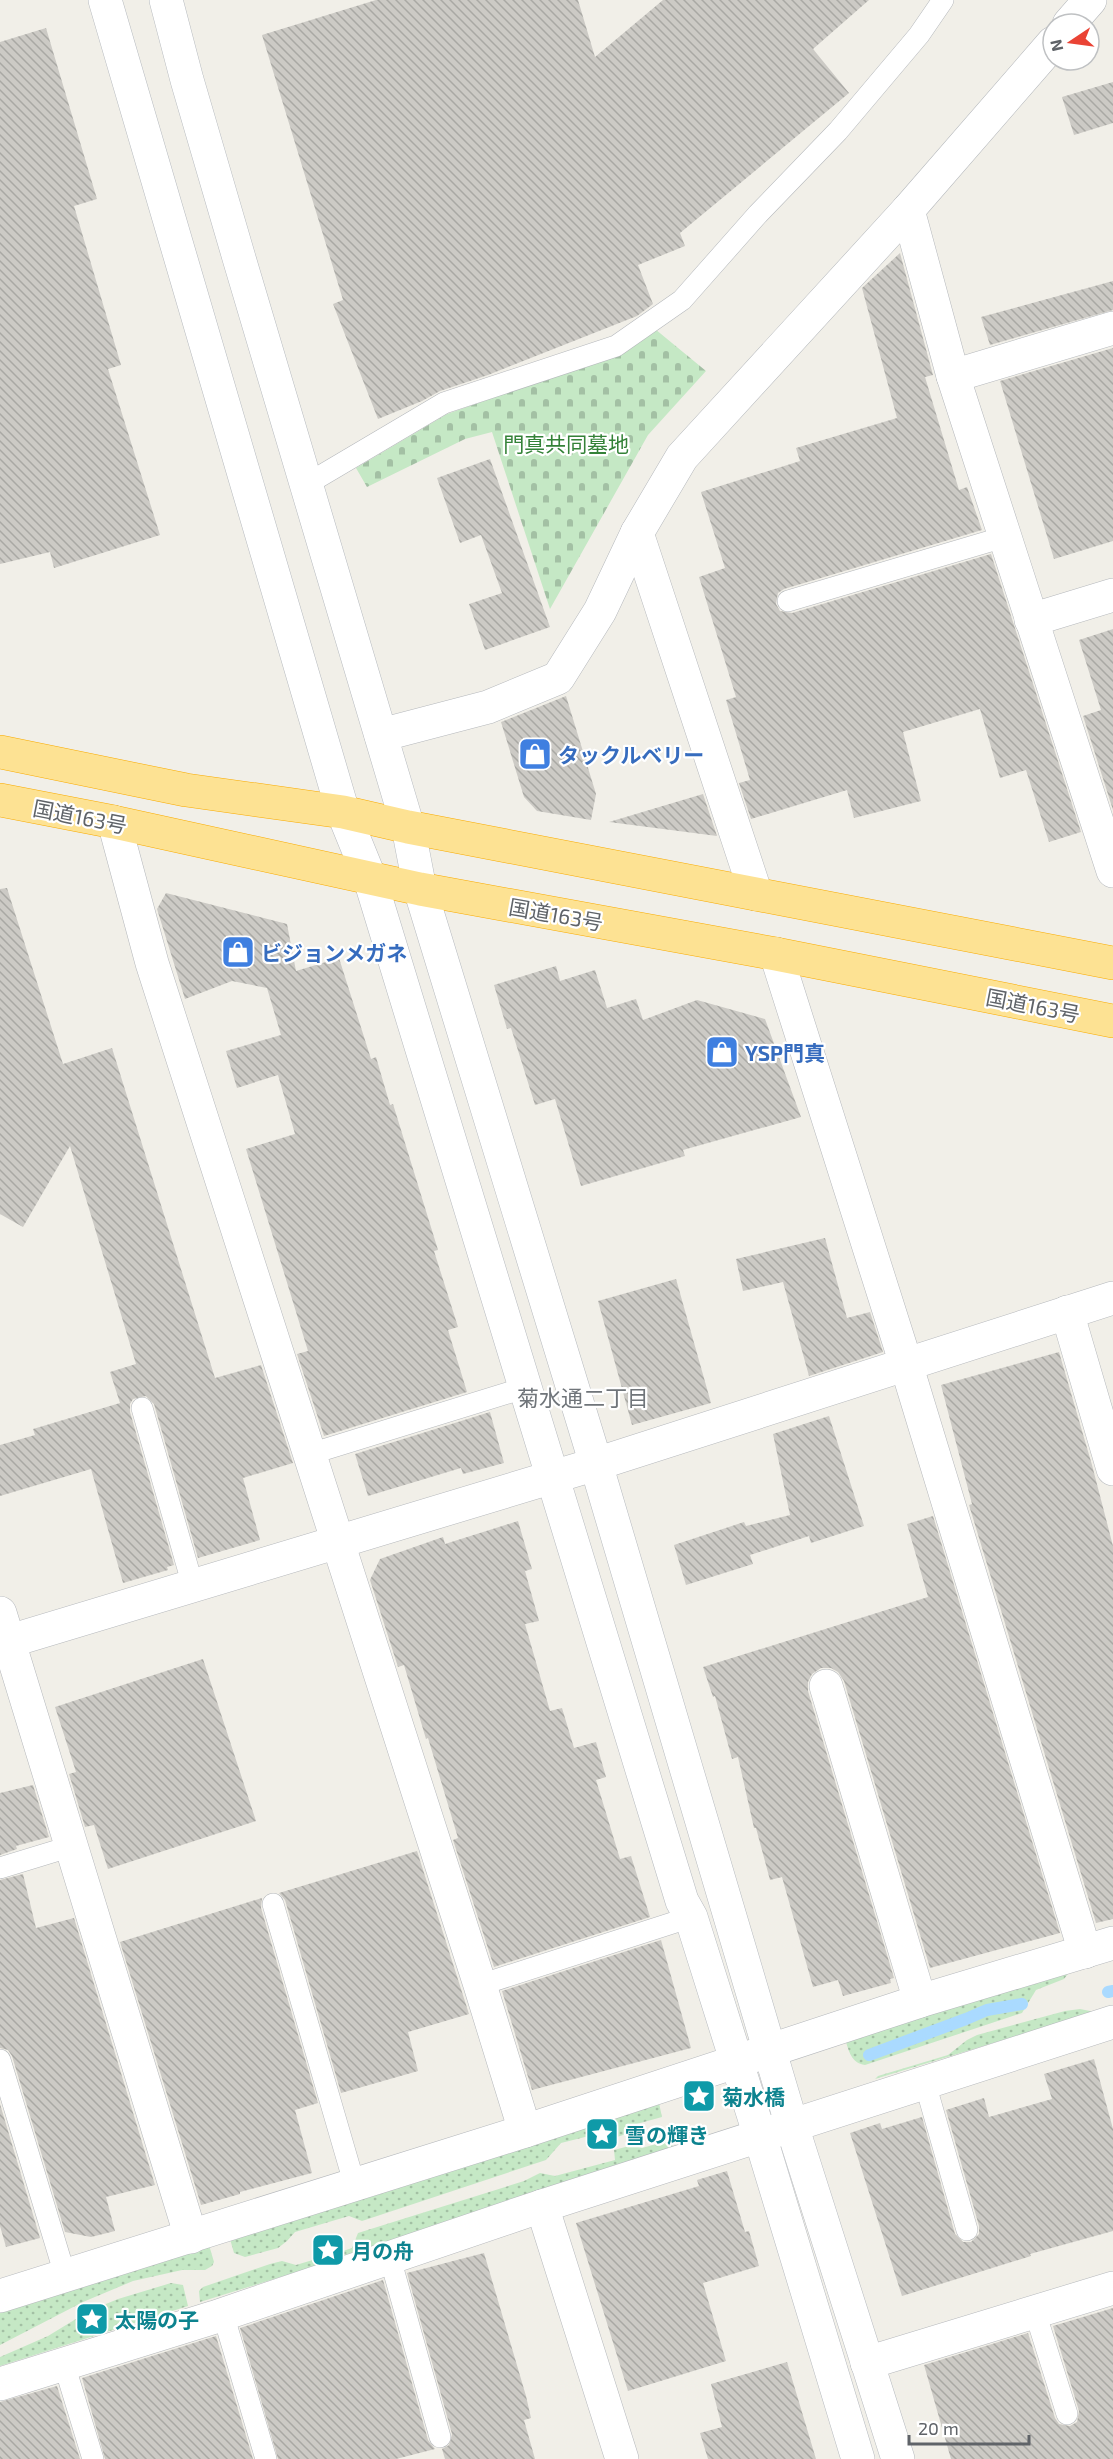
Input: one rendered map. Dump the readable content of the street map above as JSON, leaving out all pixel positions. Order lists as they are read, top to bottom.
{
  "streets": {
    "highway": ["国道163号"]
  },
  "districts": ["菊水通二丁目"],
  "parks": ["門真共同墓地"],
  "places": {
    "shop": ["タックルベリー", "ビジョンメガネ", "YSP門真"],
    "place": [
      "菊水橋",
      "雪の輝き",
      "月の舟",
      "太陽の子"
    ]
  },
  "scale_bar": "20 m",
  "north": "left"
}
